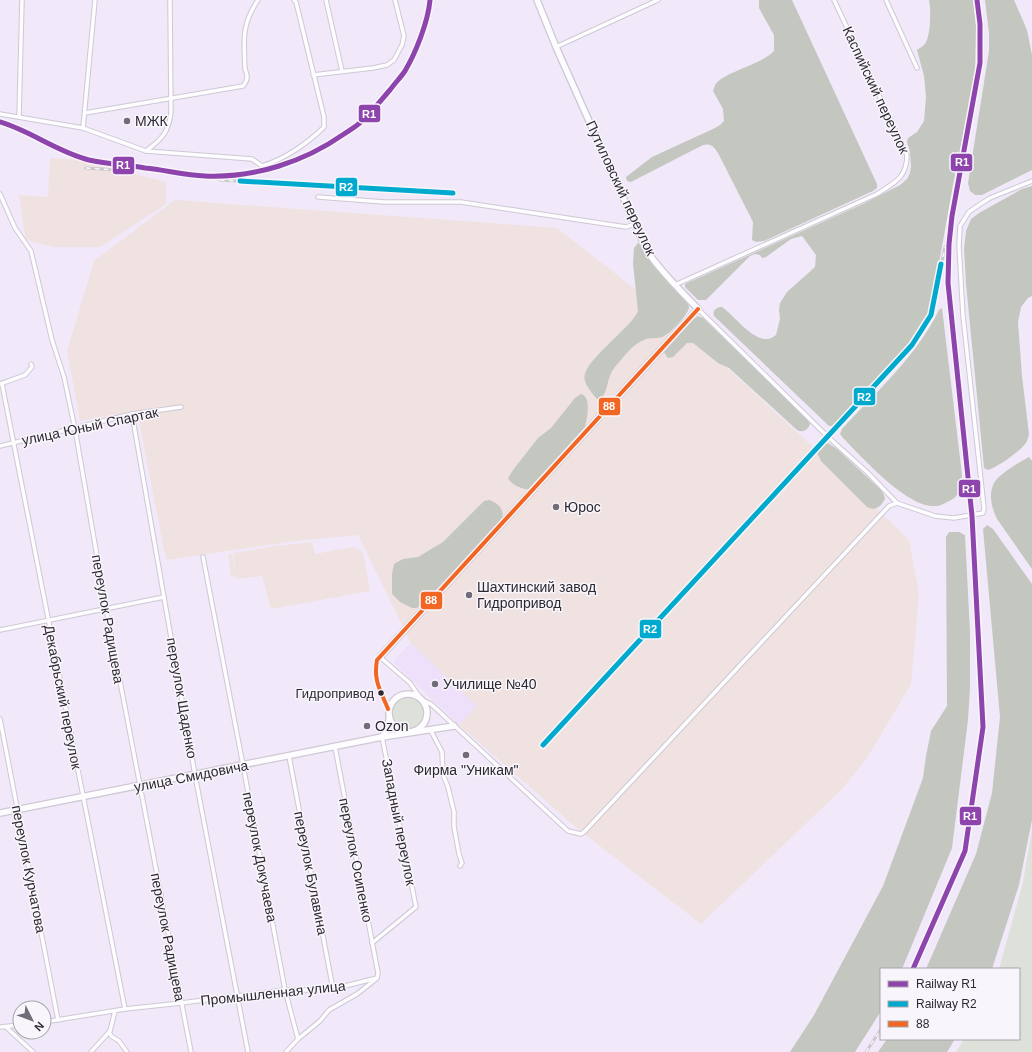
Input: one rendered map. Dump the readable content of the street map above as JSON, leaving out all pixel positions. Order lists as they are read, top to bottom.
{
  "streets": {
    "main road": ["Путиловский переулок", "улица Смидовича"],
    "street": [
      "Каспийский переулок",
      "улица Юный Спартак",
      "переулок Радищева",
      "Декабрьский переулок",
      "переулок Щаденко",
      "Западный переулок",
      "переулок Докучаева",
      "переулок Осипенко",
      "переулок Курчатова",
      "переулок Булавина",
      "Промышленная улица"
    ]
  },
  "crossings": [
    ["Каспийский переулок", "Путиловский переулок"],
    ["улица Юный Спартак", "переулок Радищева"],
    ["улица Юный Спартак", "Декабрьский переулок"],
    ["улица Юный Спартак", "переулок Щаденко"],
    ["переулок Радищева", "улица Смидовича"],
    ["переулок Радищева", "Промышленная улица"],
    ["Декабрьский переулок", "улица Смидовича"],
    ["Декабрьский переулок", "Промышленная улица"],
    ["переулок Щаденко", "улица Смидовича"],
    ["переулок Щаденко", "Промышленная улица"],
    ["улица Смидовича", "Западный переулок"],
    ["улица Смидовича", "переулок Докучаева"],
    ["улица Смидовича", "переулок Осипенко"],
    ["улица Смидовича", "переулок Курчатова"],
    ["улица Смидовича", "переулок Булавина"],
    ["Западный переулок", "переулок Осипенко"],
    ["переулок Докучаева", "Промышленная улица"],
    ["переулок Осипенко", "Промышленная улица"],
    ["переулок Курчатова", "Промышленная улица"],
    ["переулок Булавина", "Промышленная улица"]
  ],
  "places": [
    "МЖК",
    "Юрос",
    "Шахтинский завод Гидропривод",
    "Училище №40",
    "Гидропривод",
    "Ozon",
    "Фирма \"Уникам\""
  ],
  "lines": ["rail line R1", "rail line R2", "transit line 88"],
  "legend": ["Railway R1", "Railway R2", "88"],
  "north": "bottom right"
}
